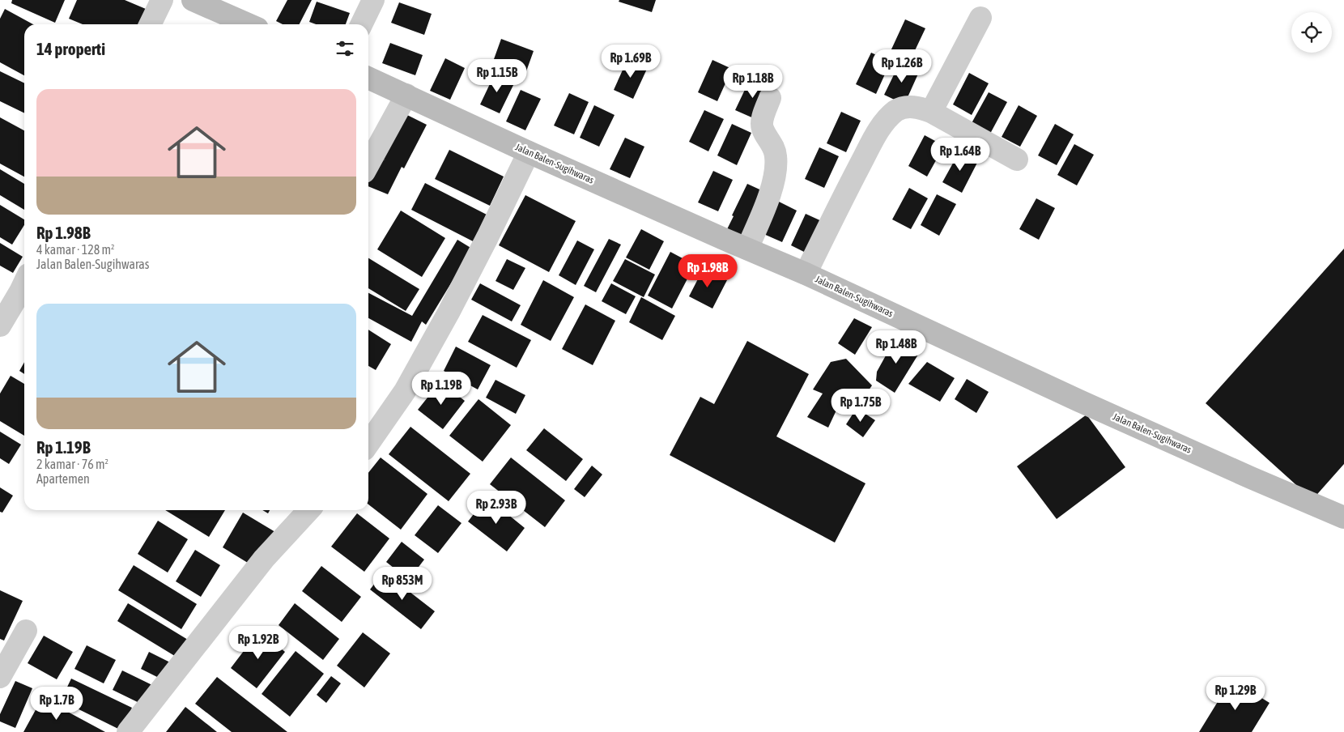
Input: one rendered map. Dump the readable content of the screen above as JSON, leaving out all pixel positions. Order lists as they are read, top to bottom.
{
  "streets": {
    "street": ["Jalan Balen-Sugihwaras"]
  },
  "page": {
    "heading": "14 properti",
    "price": [
      "Rp 1.69B",
      "Rp 1.26B",
      "Rp 1.15B",
      "Rp 1.18B",
      "Rp 1.64B",
      "Rp 1.98B",
      "Rp 1.48B",
      "Rp 1.19B",
      "Rp 1.75B",
      "Rp 2.93B",
      "Rp 853M",
      "Rp 1.92B",
      "Rp 1.29B",
      "Rp 1.7B"
    ],
    "list": [
      {
        "name": "Rp 1.98B",
        "note": "4 kamar · 128 m² · Jalan Balen-Sugihwaras"
      },
      {
        "name": "Rp 1.19B",
        "note": "2 kamar · 76 m² · Apartemen"
      }
    ]
  }
}
